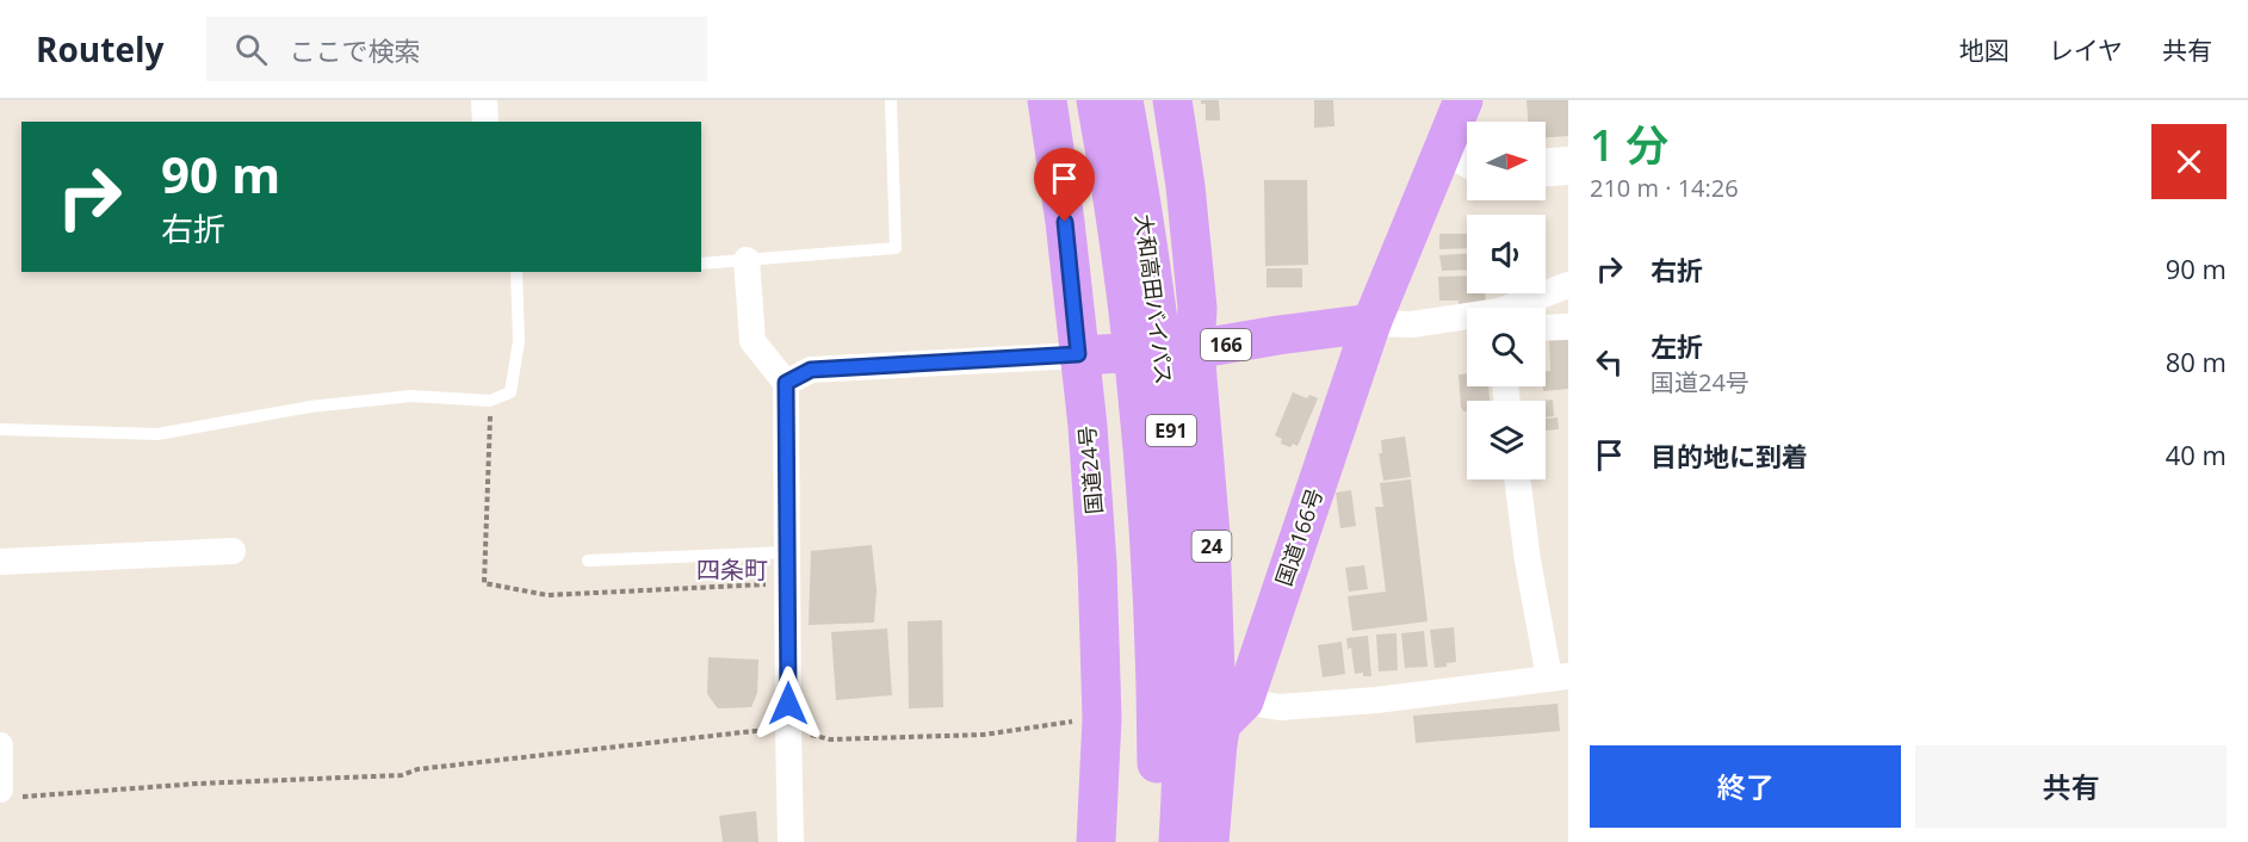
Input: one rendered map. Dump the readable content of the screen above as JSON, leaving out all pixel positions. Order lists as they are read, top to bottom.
{
  "streets": {
    "highway": [
      "大和高田バイパス",
      "166",
      "E91",
      "国道24号",
      "国道166号",
      "24"
    ]
  },
  "crossings": [
    ["166", "国道24号"],
    ["166", "国道166号"],
    ["166", "24"],
    ["国道166号", "24"]
  ],
  "districts": ["四条町"],
  "north": "right",
  "page": {
    "header": "Routely",
    "search": "ここで検索",
    "nav": ["地図", "レイヤ", "共有"],
    "heading": ["1 分", "210 m · 14:26"],
    "turn": ["90 m", "右折"],
    "list": [
      {
        "name": "右折",
        "value": "90 m"
      },
      {
        "name": "左折",
        "note": "国道24号",
        "value": "80 m"
      },
      {
        "name": "目的地に到着",
        "value": "40 m"
      }
    ],
    "buttons": ["終了", "共有"]
  }
}
